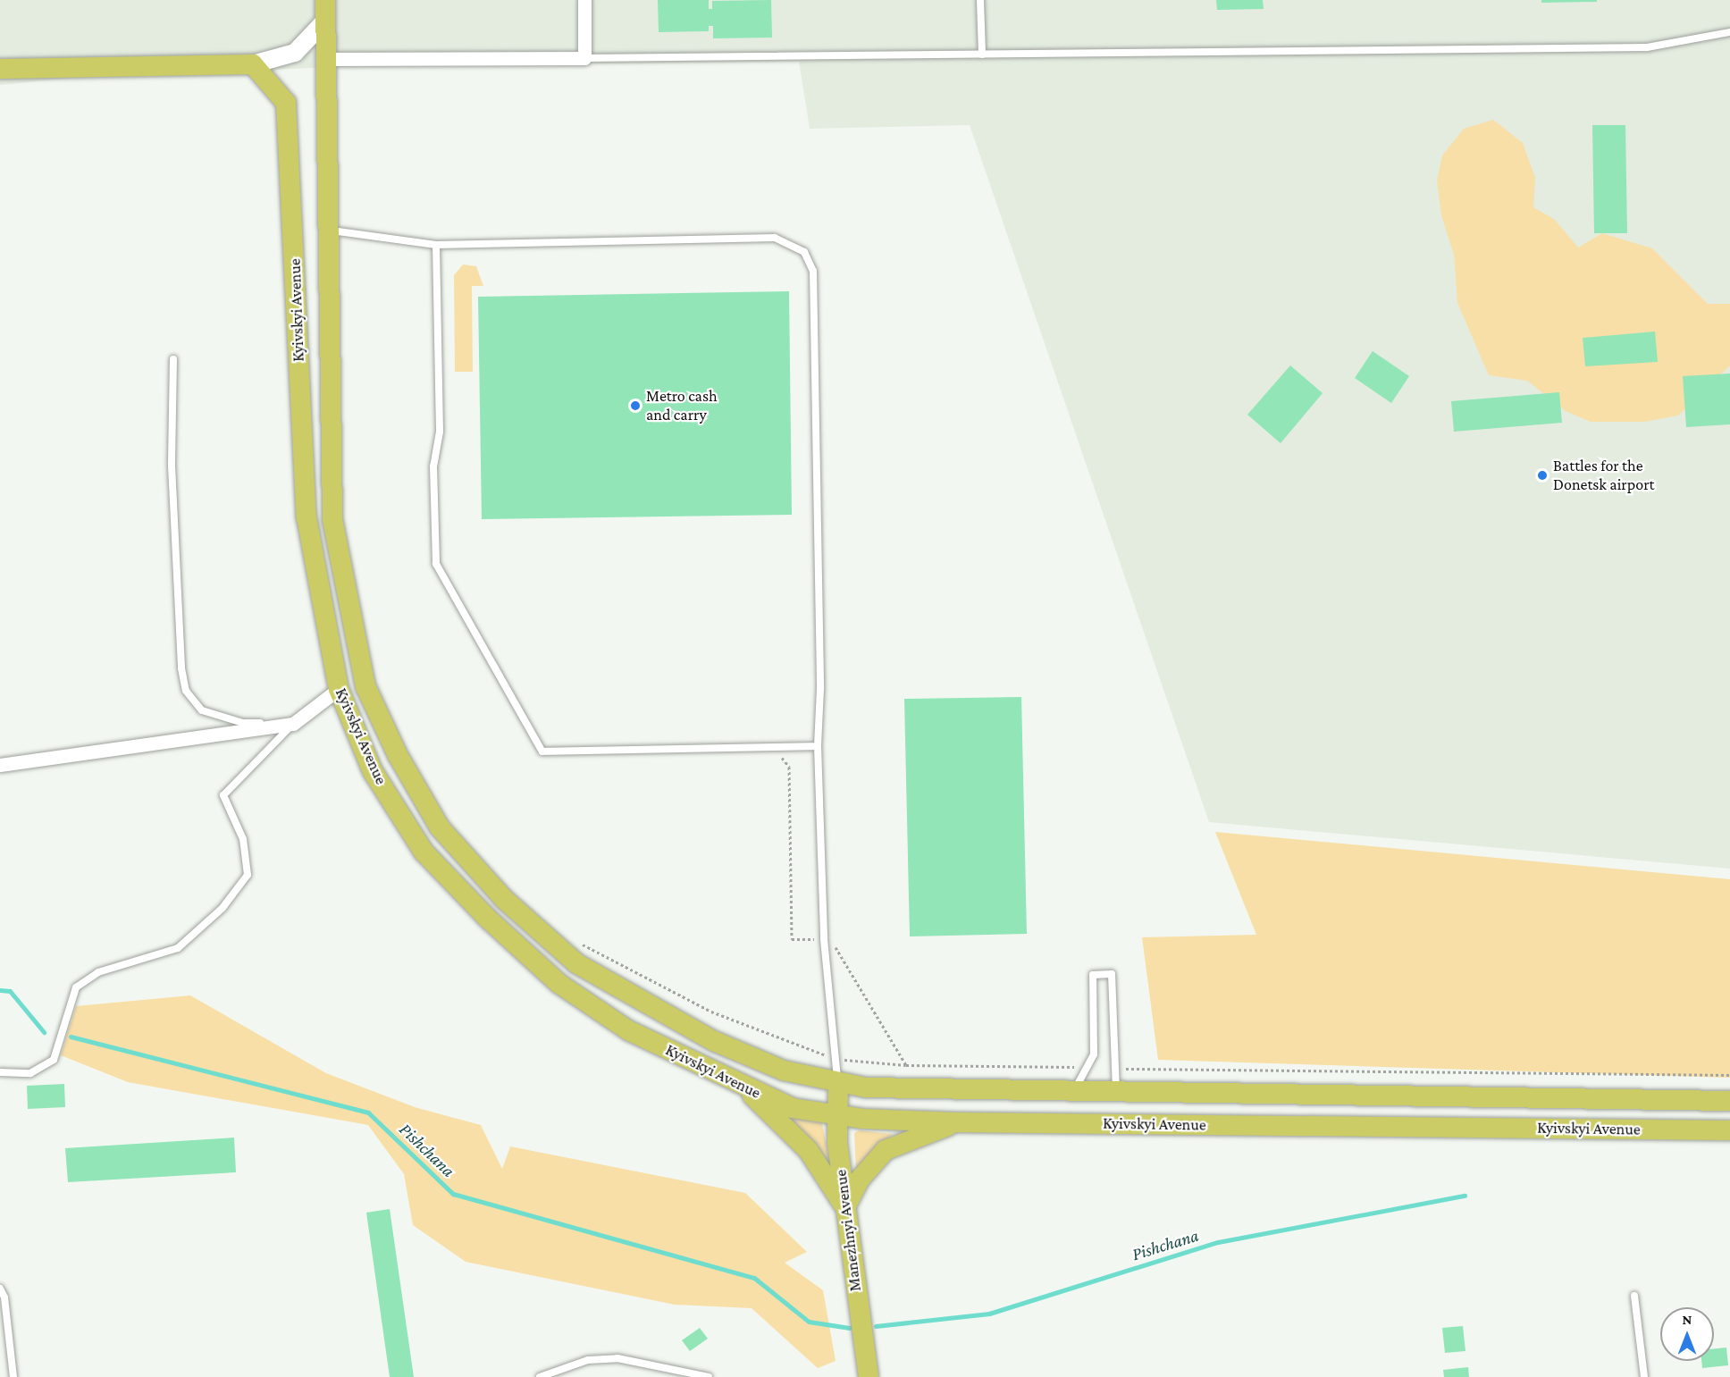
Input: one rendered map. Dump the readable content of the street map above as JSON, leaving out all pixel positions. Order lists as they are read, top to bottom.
{
  "streets": {
    "main road": ["Kyivskyi Avenue", "Manezhnyi Avenue"]
  },
  "crossings": [
    ["Kyivskyi Avenue", "Manezhnyi Avenue"]
  ],
  "water": ["Pishchana"],
  "places": ["Metro cash and carry", "Battles for the Donetsk airport"],
  "north": "top"
}
